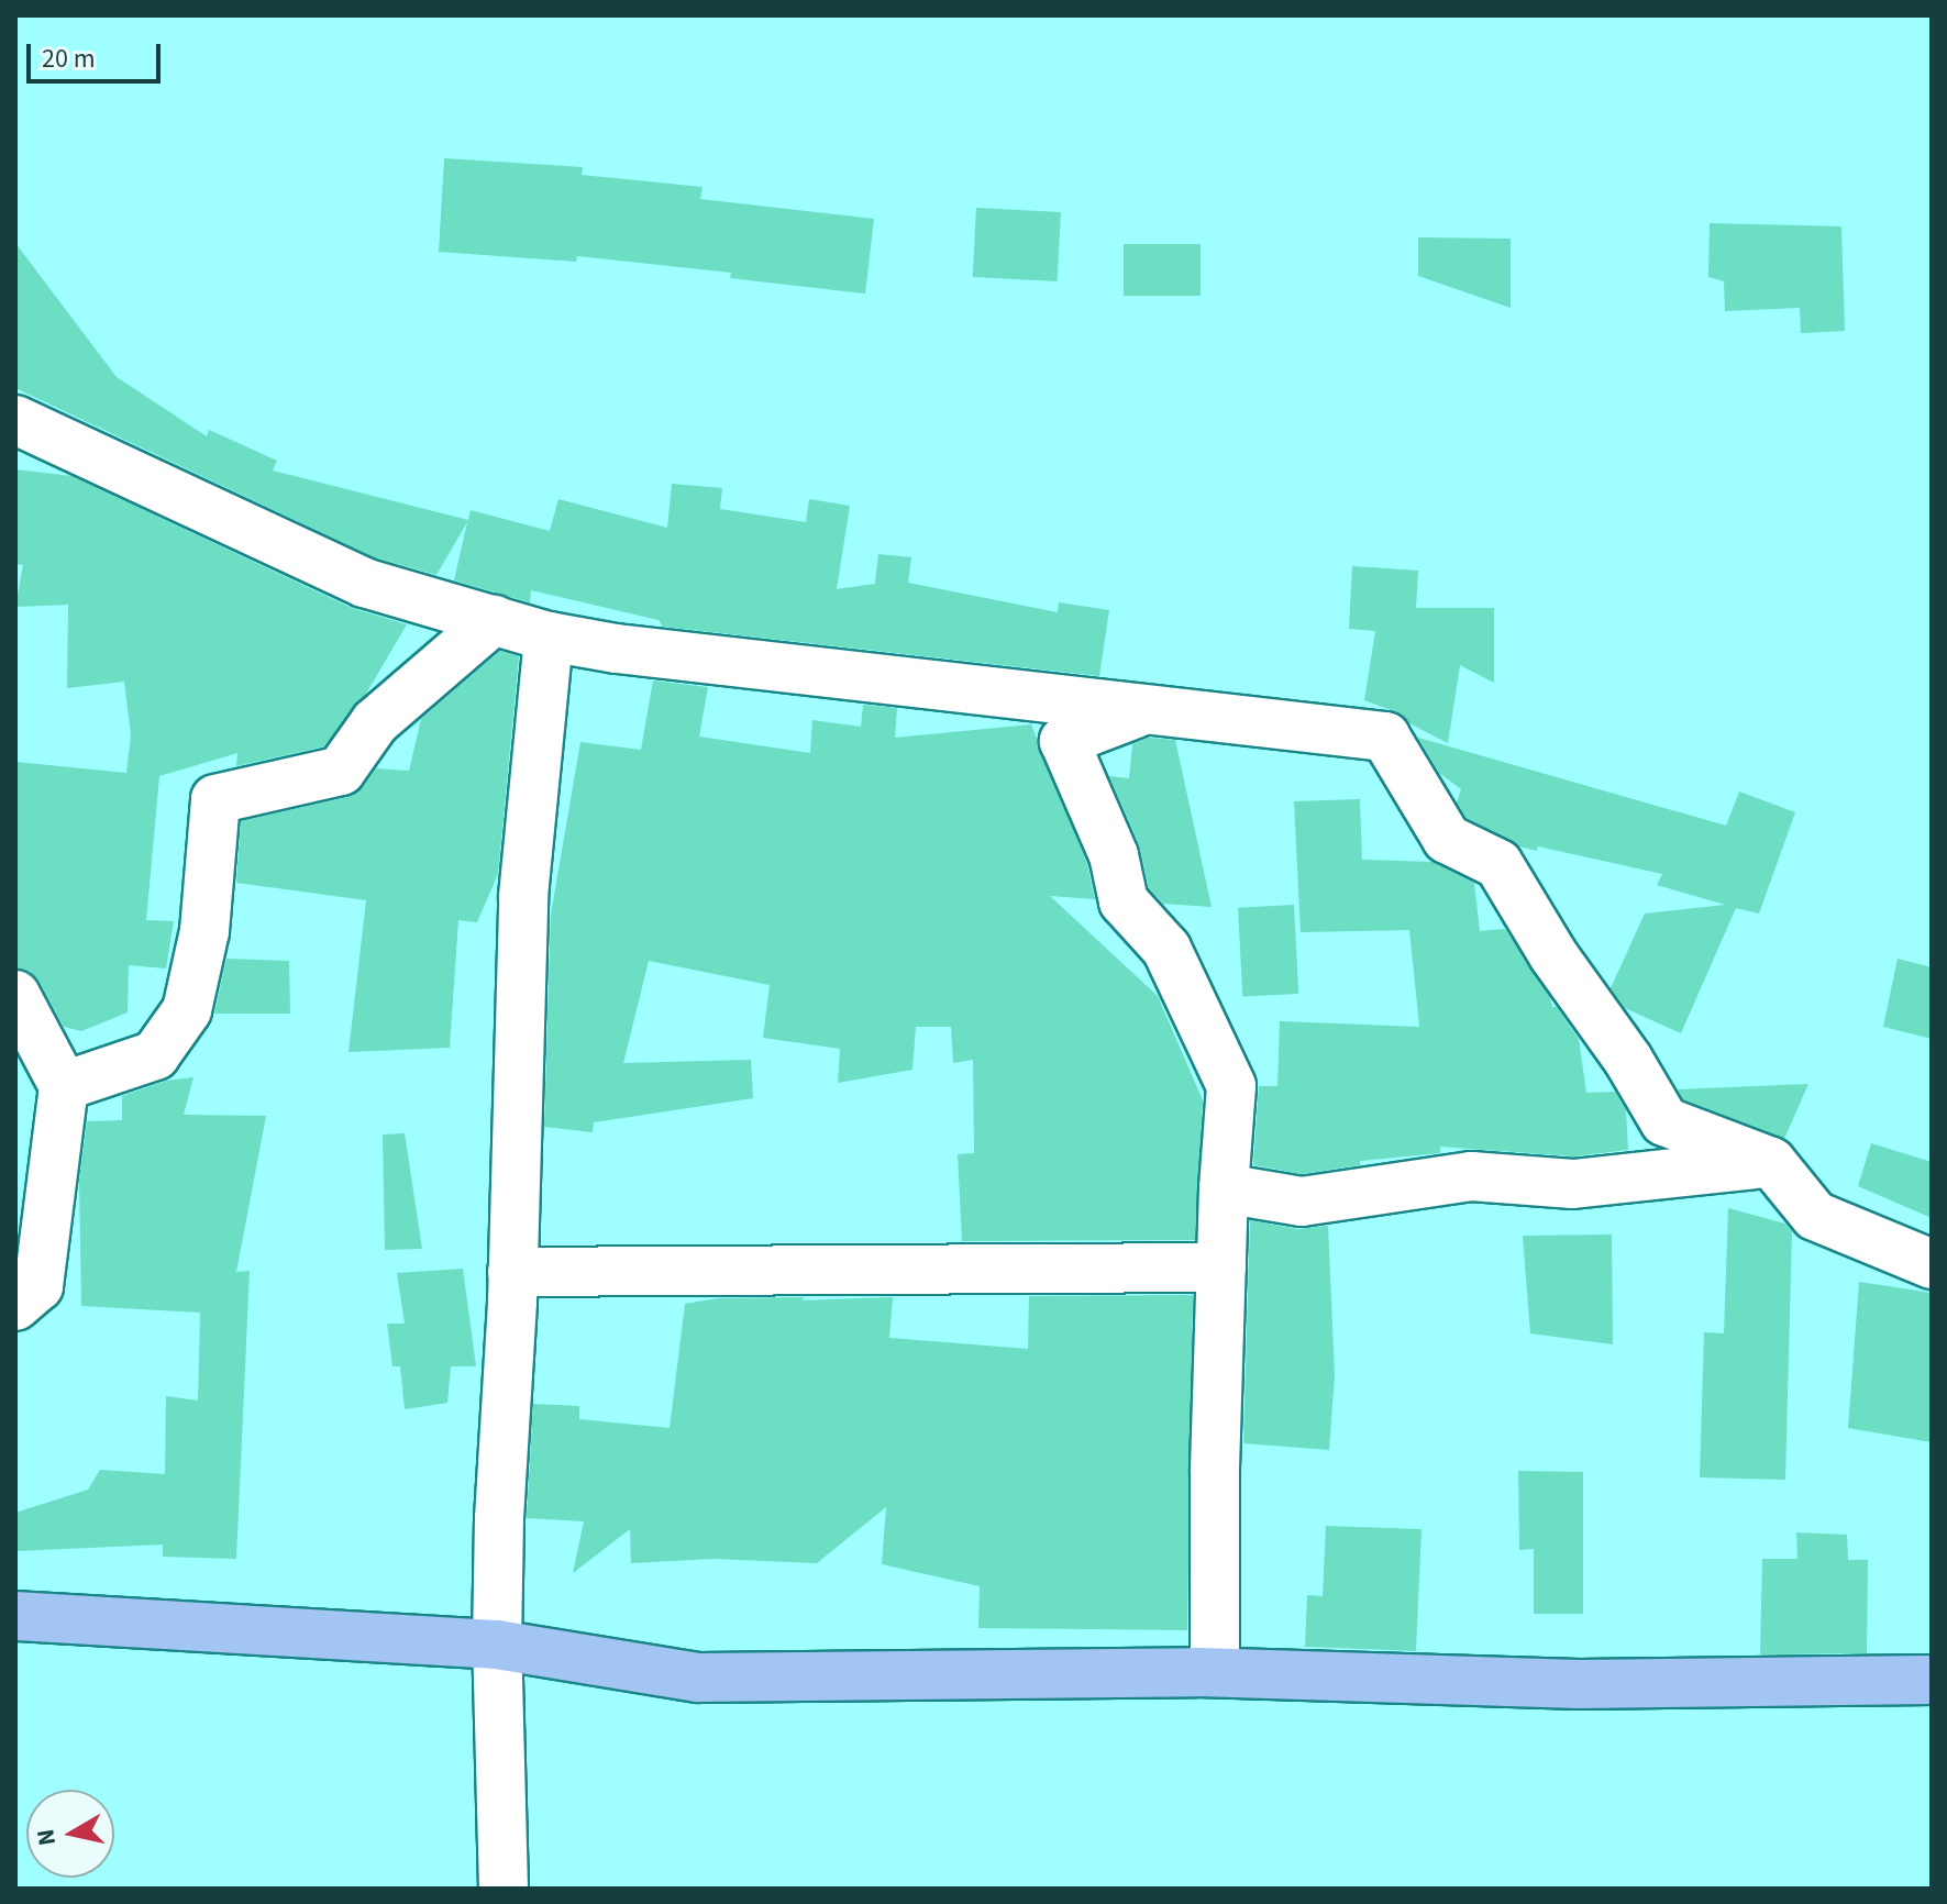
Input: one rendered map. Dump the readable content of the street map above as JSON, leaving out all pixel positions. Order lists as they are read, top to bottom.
{
  "scale_bar": "20 m",
  "north": "left"
}
